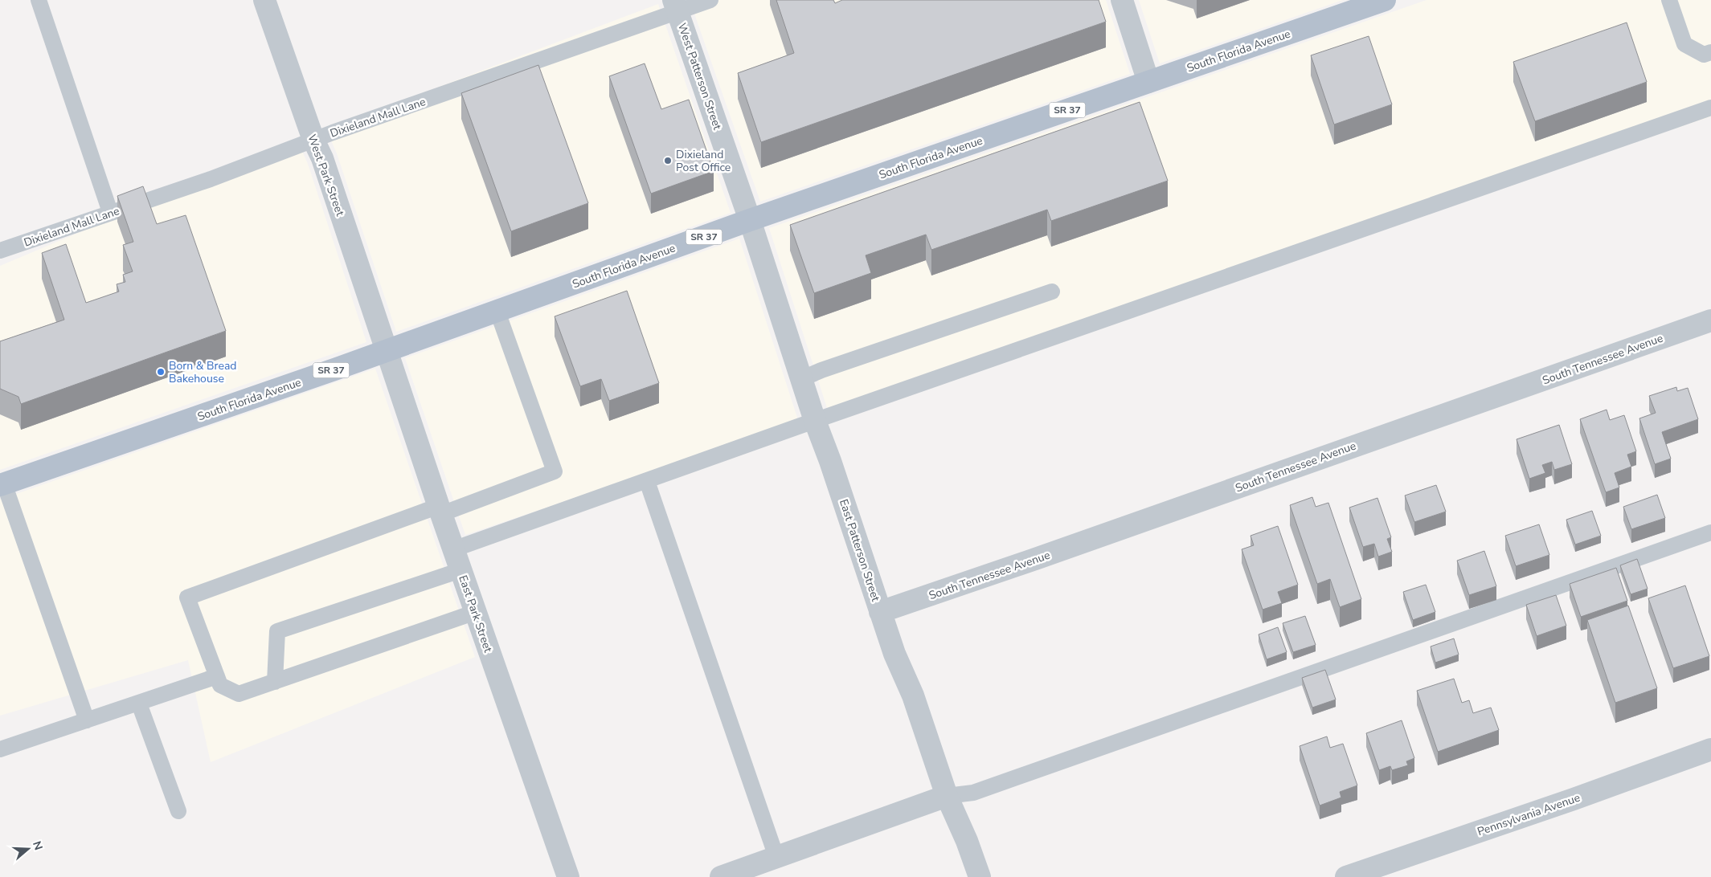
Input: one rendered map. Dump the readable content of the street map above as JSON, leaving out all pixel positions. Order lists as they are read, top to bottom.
{
  "streets": {
    "main road": ["South Florida Avenue", "SR 37"],
    "street": [
      "West Patterson Street",
      "West Park Street",
      "South Tennessee Avenue",
      "East Patterson Street",
      "East Park Street",
      "Pennsylvania Avenue"
    ],
    "lane": ["Dixieland Mall Lane"]
  },
  "crossings": [
    ["South Florida Avenue", "West Patterson Street"],
    ["South Florida Avenue", "West Park Street"],
    ["South Florida Avenue", "East Patterson Street"],
    ["South Florida Avenue", "East Park Street"],
    ["West Patterson Street", "Dixieland Mall Lane"],
    ["West Patterson Street", "East Patterson Street"],
    ["Dixieland Mall Lane", "West Park Street"],
    ["West Park Street", "East Park Street"],
    ["South Tennessee Avenue", "East Patterson Street"]
  ],
  "places": ["Dixieland Post Office", "Born & Bread Bakehouse"],
  "north": "right"
}
